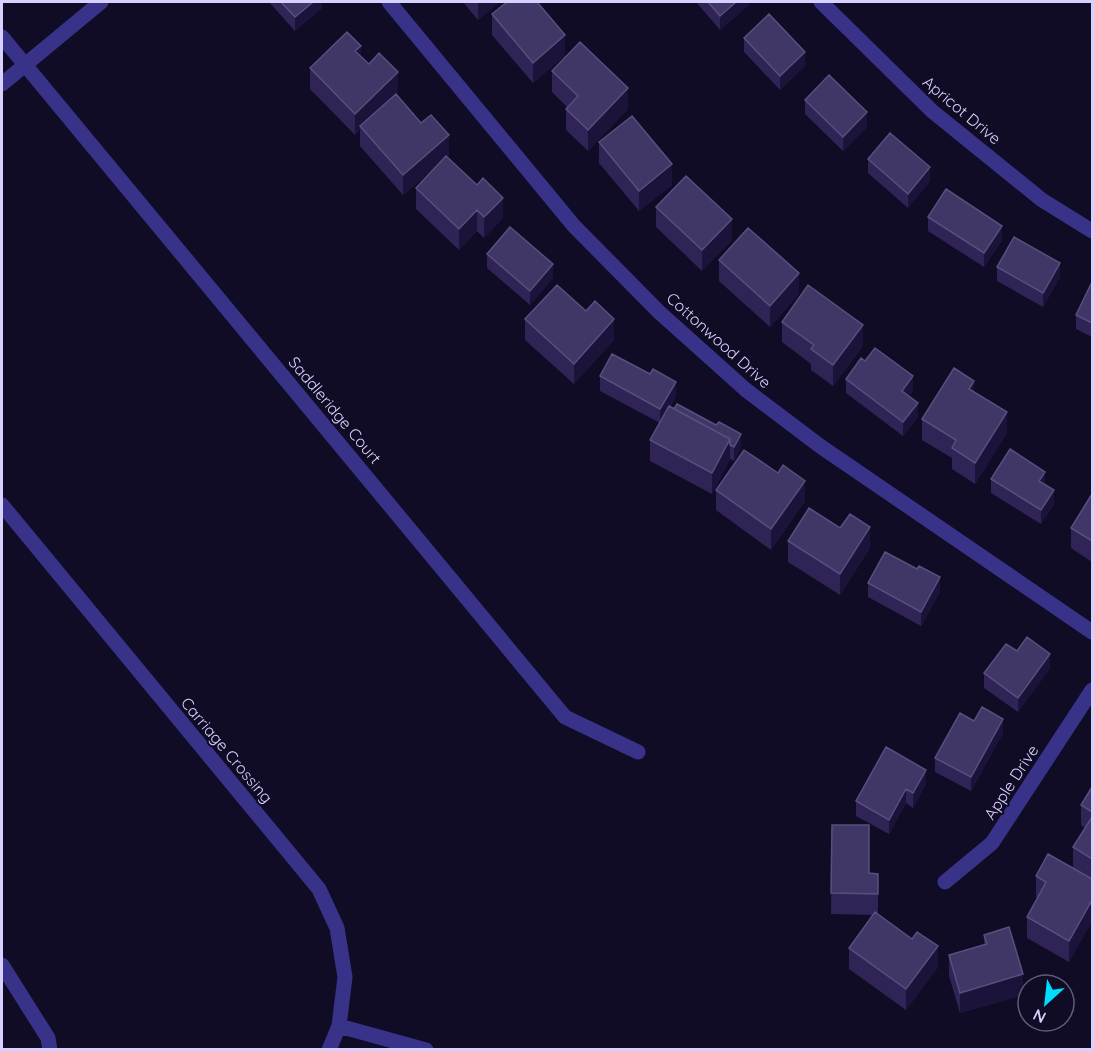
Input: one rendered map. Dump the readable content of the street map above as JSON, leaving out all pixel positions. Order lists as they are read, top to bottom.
{
  "streets": {
    "street": [
      "Apricot Drive",
      "Cottonwood Drive",
      "Saddleridge Court",
      "Carriage Crossing",
      "Apple Drive"
    ]
  },
  "north": "bottom left"
}
